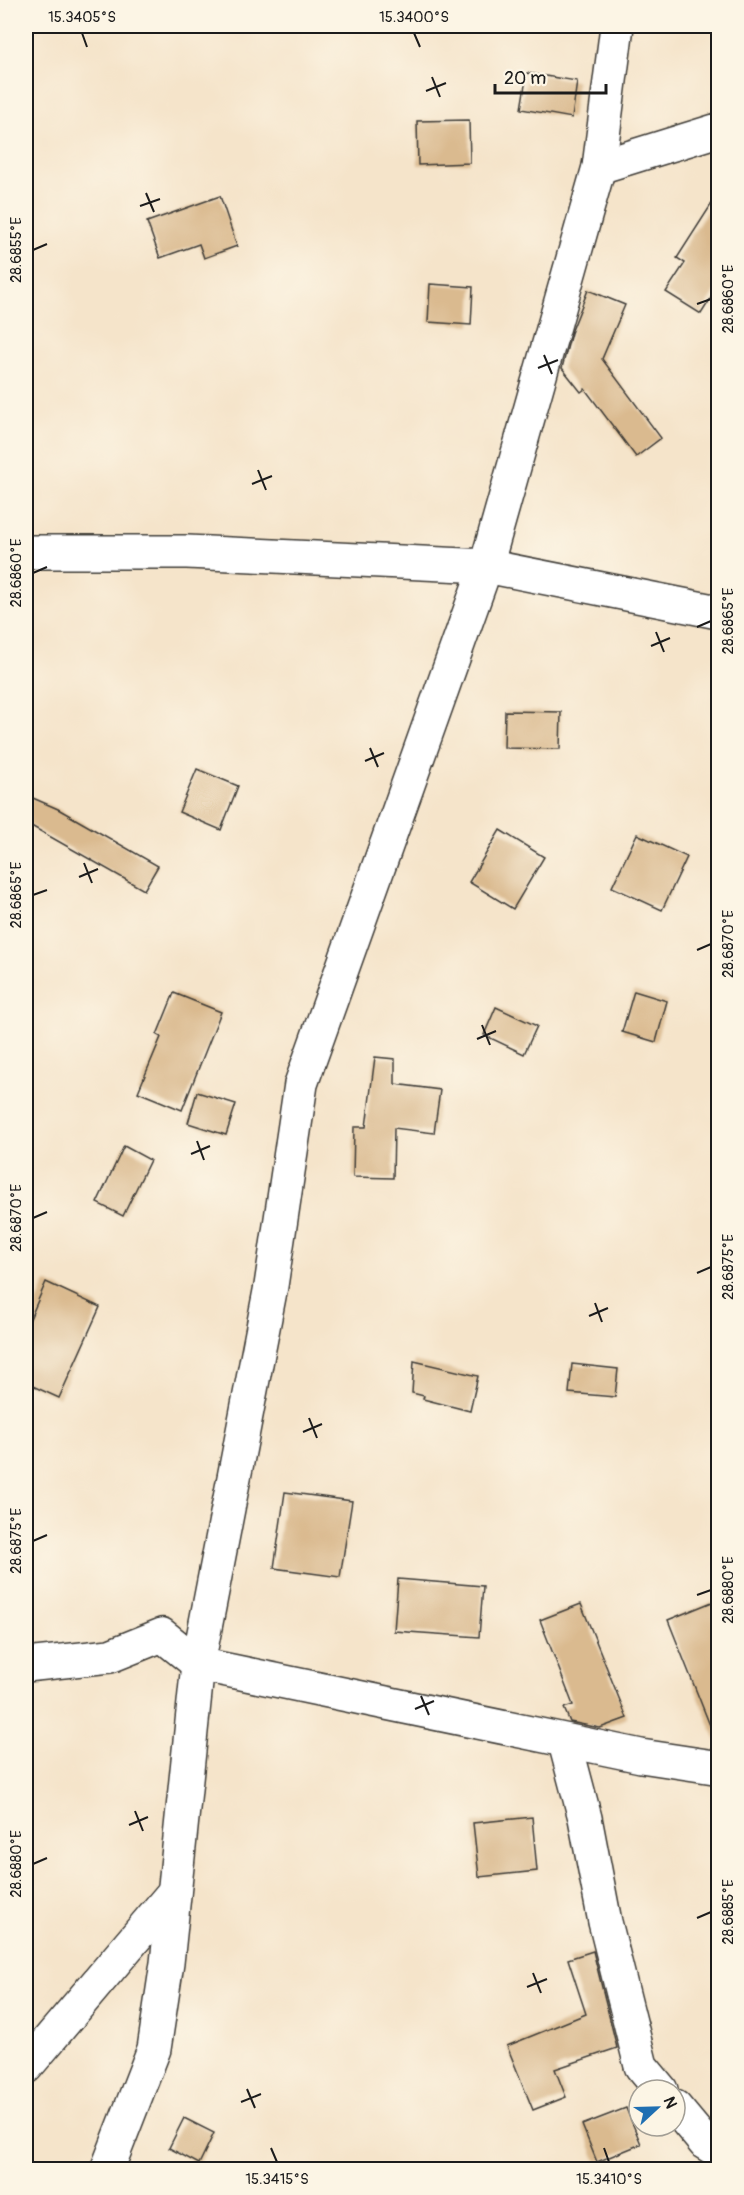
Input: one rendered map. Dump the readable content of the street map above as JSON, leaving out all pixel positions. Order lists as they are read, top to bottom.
{
  "scale_bar": "20 m",
  "north": "right",
  "coordinates": [
    "15.3405°S",
    "15.3400°S",
    "28.6855°E",
    "28.6860°E",
    "28.6865°E",
    "28.6870°E",
    "28.6875°E",
    "28.6880°E",
    "28.6885°E",
    "15.3415°S",
    "15.3410°S"
  ]
}
